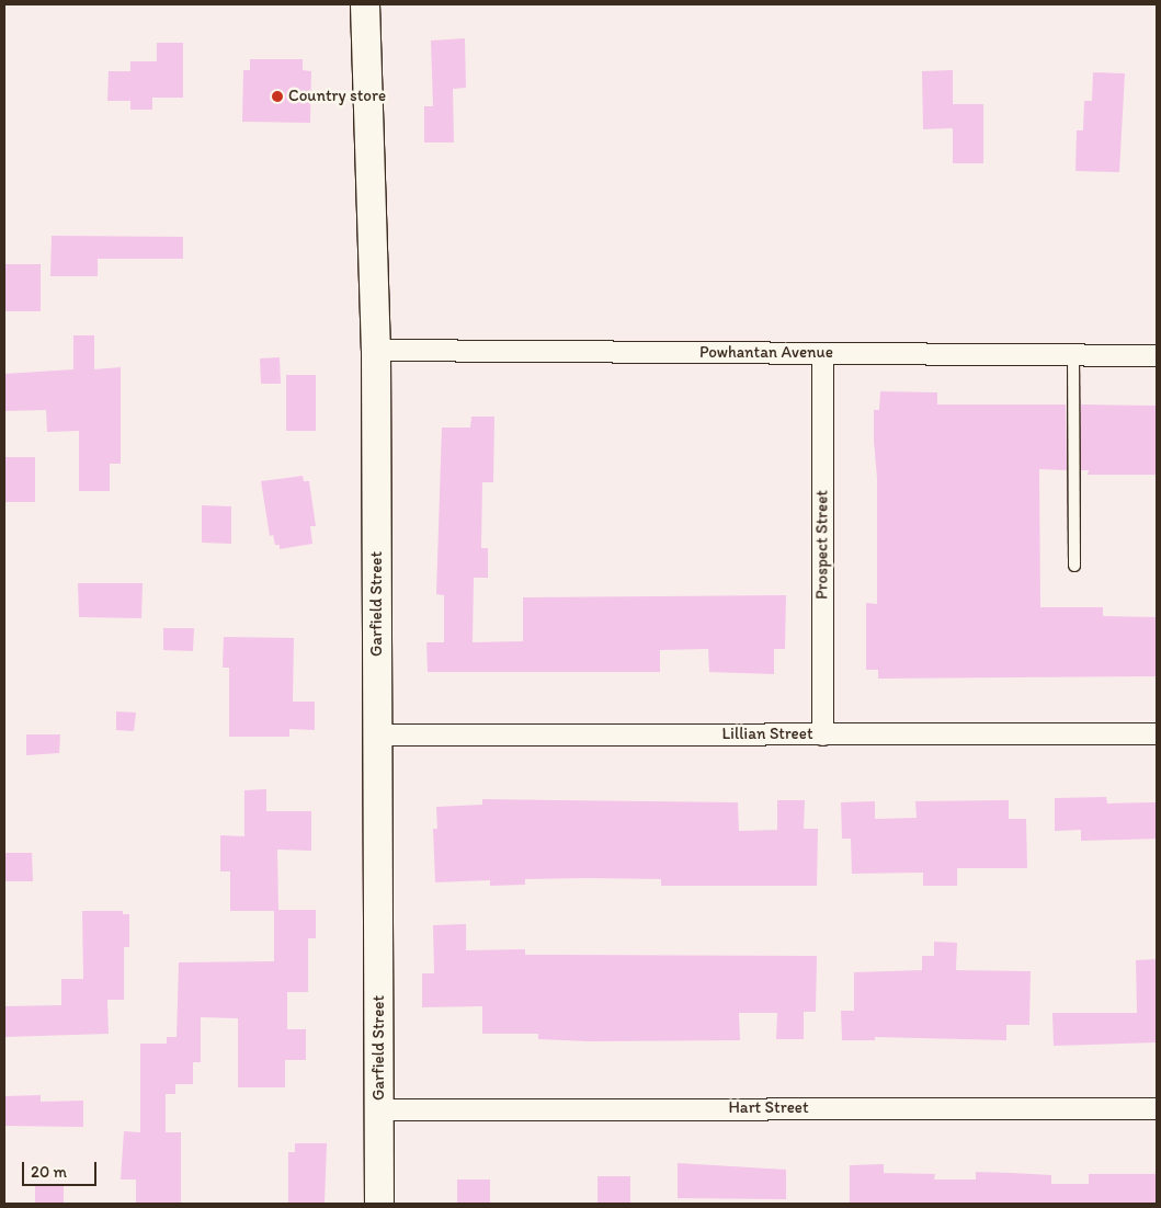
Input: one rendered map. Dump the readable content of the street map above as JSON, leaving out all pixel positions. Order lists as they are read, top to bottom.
{
  "streets": {
    "main road": ["Garfield Street"],
    "street": [
      "Powhantan Avenue",
      "Prospect Street",
      "Lillian Street",
      "Hart Street"
    ]
  },
  "crossings": [
    ["Powhantan Avenue", "Prospect Street"],
    ["Powhantan Avenue", "Garfield Street"],
    ["Prospect Street", "Lillian Street"],
    ["Garfield Street", "Lillian Street"],
    ["Garfield Street", "Hart Street"]
  ],
  "places": ["Country store"],
  "scale_bar": "20 m"
}
